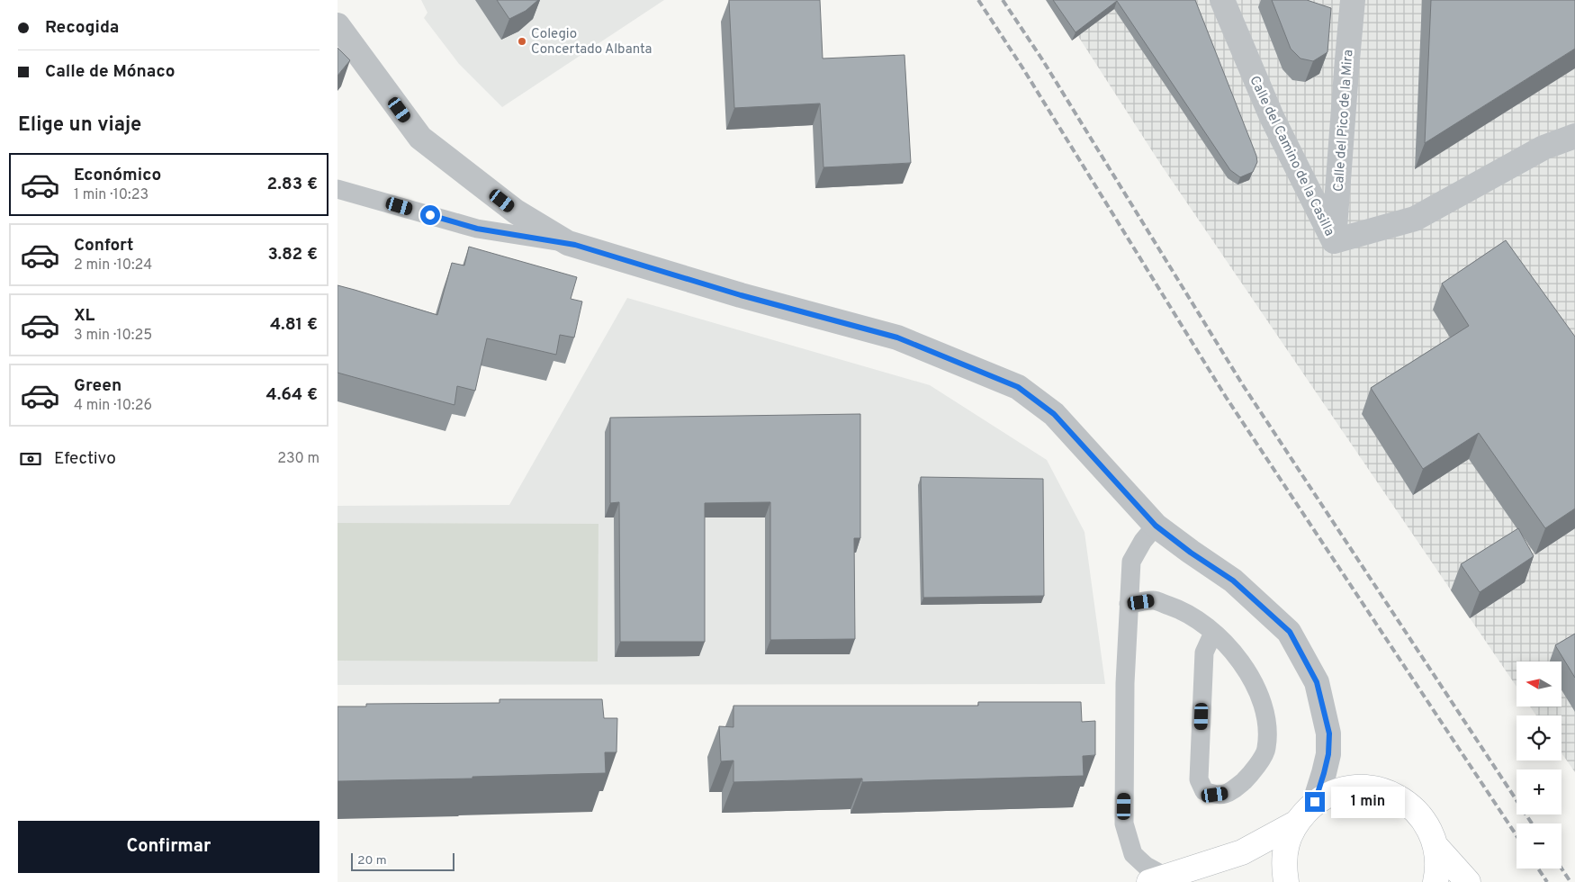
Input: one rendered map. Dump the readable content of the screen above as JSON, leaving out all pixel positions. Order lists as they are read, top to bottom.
{
  "streets": {
    "street": ["Calle del Pico de la Mira", "Calle del Camino de la Casilla"]
  },
  "crossings": [
    ["Calle del Pico de la Mira", "Calle del Camino de la Casilla"]
  ],
  "places": ["Colegio Concertado Albanta"],
  "scale_bar": "20 m",
  "north": "left",
  "page": {
    "banner": ["Recogida", "Calle de Mónaco"],
    "heading": "Elige un viaje",
    "list": [
      {
        "name": "Económico",
        "note": "1 min · 10:23",
        "value": "2.83 €"
      },
      {
        "name": "Confort",
        "note": "2 min · 10:24",
        "value": "3.82 €"
      },
      {
        "name": "XL",
        "note": "3 min · 10:25",
        "value": "4.81 €"
      },
      {
        "name": "Green",
        "note": "4 min · 10:26",
        "value": "4.64 €"
      }
    ],
    "pay": ["Efectivo", "230 m"],
    "map_buttons": ["+", "−"],
    "bubble": "1 min",
    "buttons": "Confirmar",
    "scale": "20 m"
  }
}
